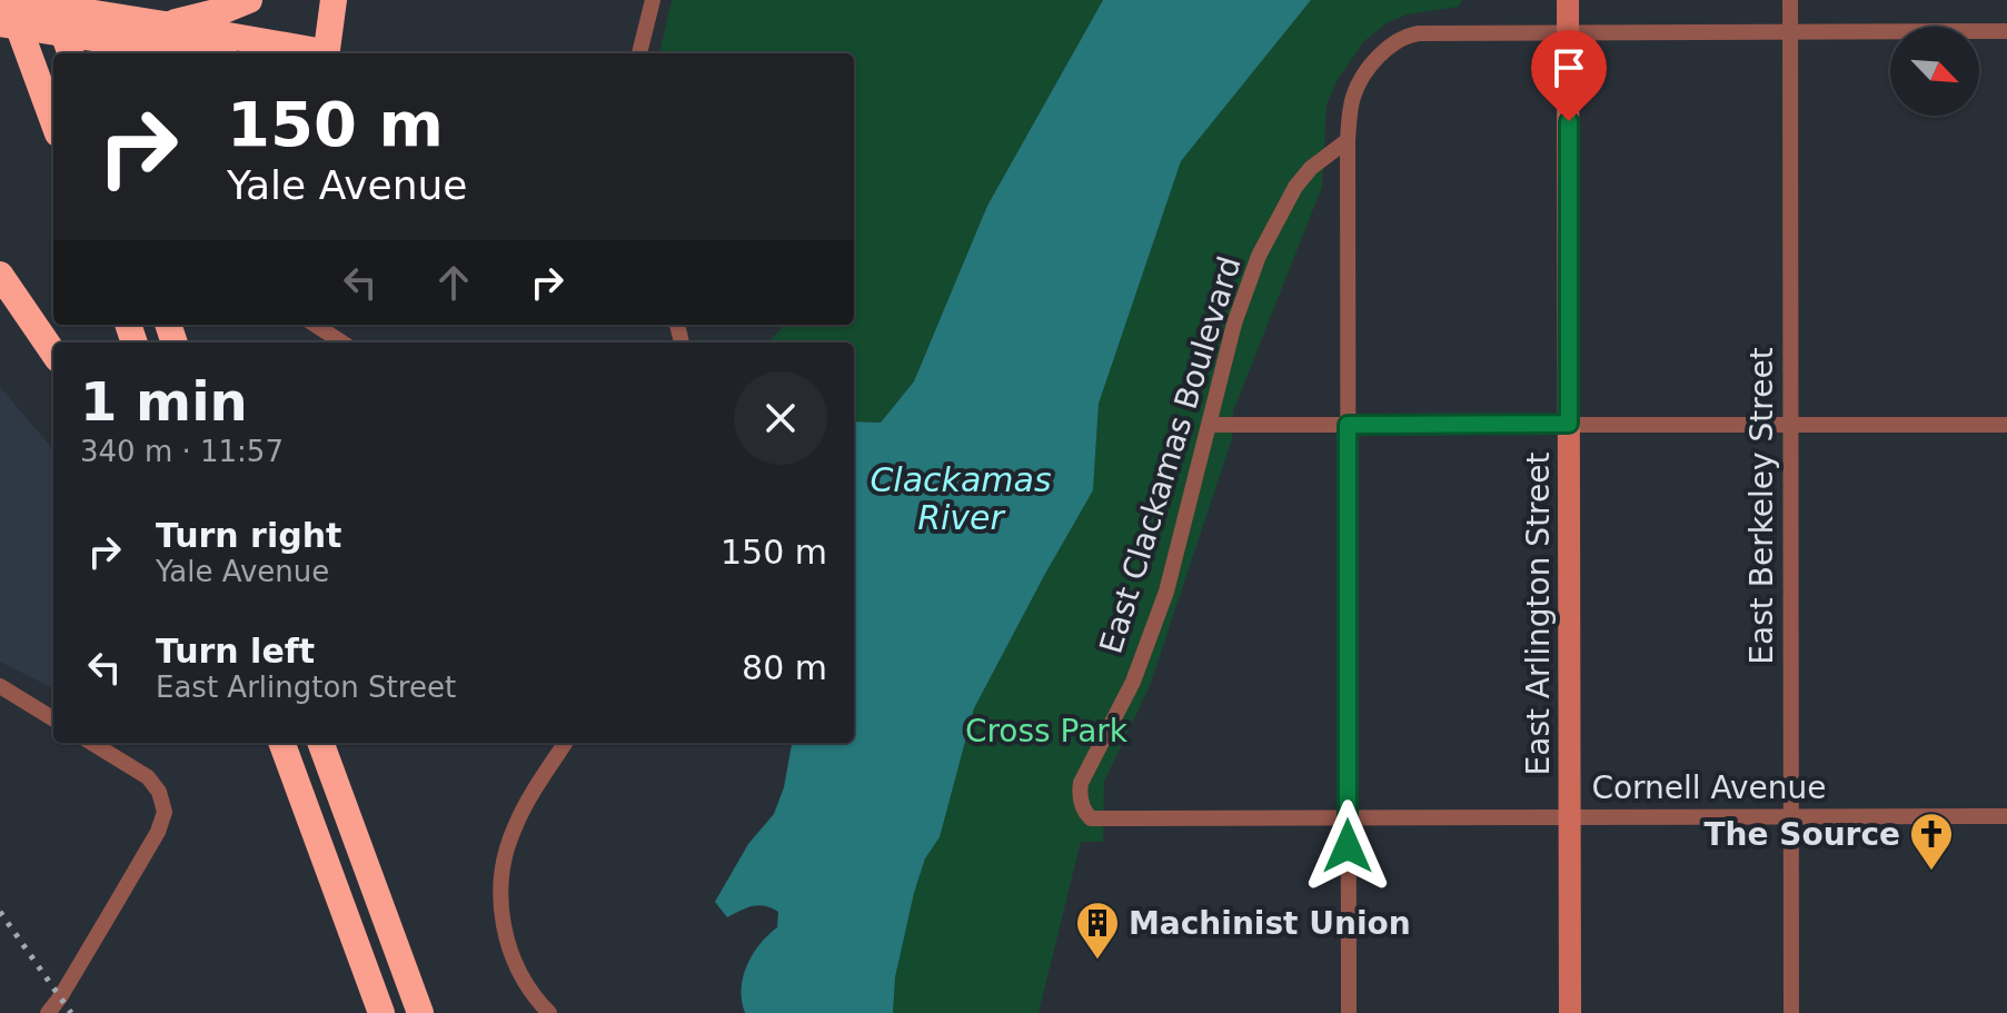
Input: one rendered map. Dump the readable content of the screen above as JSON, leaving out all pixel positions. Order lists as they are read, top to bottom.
{
  "streets": {
    "main road": ["East Arlington Street"],
    "street": ["East Clackamas Boulevard", "East Berkeley Street", "Cornell Avenue"]
  },
  "crossings": [
    ["East Clackamas Boulevard", "Cornell Avenue"],
    ["East Berkeley Street", "Cornell Avenue"],
    ["East Arlington Street", "Cornell Avenue"]
  ],
  "water": ["Clackamas River"],
  "parks": ["Cross Park"],
  "places": {
    "church": ["The Source"],
    "building": ["Machinist Union"]
  },
  "north": "bottom right",
  "page": {
    "turn": ["150 m", "Yale Avenue"],
    "heading": ["1 min", "340 m · 11:57"],
    "list": [
      {
        "name": "Turn right",
        "note": "Yale Avenue",
        "value": "150 m"
      },
      {
        "name": "Turn left",
        "note": "East Arlington Street",
        "value": "80 m"
      }
    ]
  }
}
